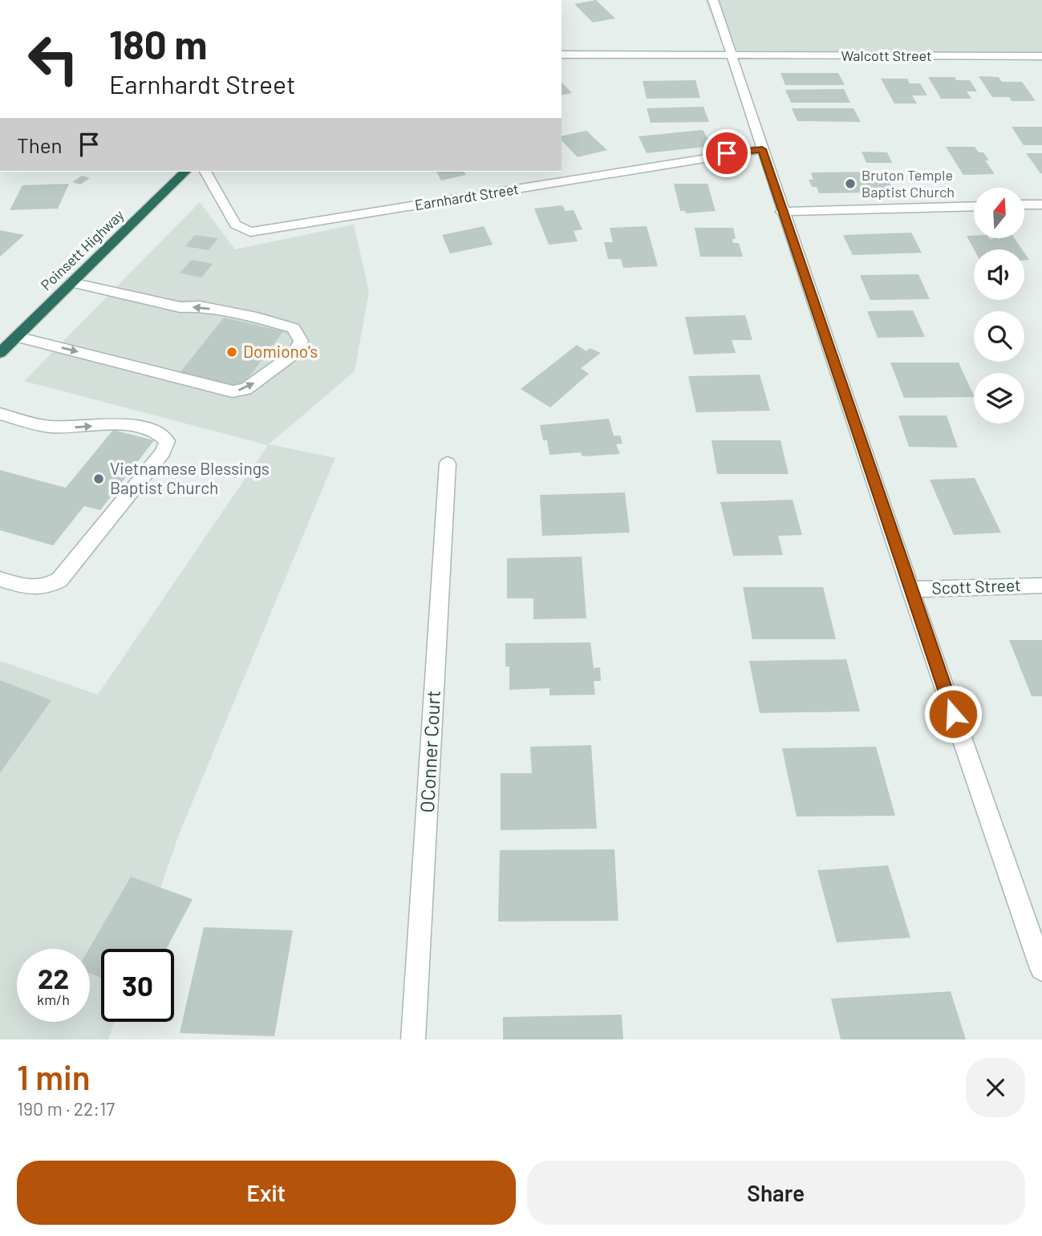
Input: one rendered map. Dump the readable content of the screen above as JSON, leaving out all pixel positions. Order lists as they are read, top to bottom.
{
  "streets": {
    "highway": ["Poinsett Highway"],
    "street": [
      "Walcott Street",
      "Earnhardt Street",
      "Scott Street",
      "OConner Court"
    ]
  },
  "places": ["Bruton Temple Baptist Church", "Domiono's", "Vietnamese Blessings Baptist Church"],
  "north": "top",
  "page": {
    "turn": ["180 m", "Earnhardt Street"],
    "then": "Then",
    "speed": "22 km/h",
    "limit": "30",
    "heading": ["1 min", "190 m · 22:17"],
    "buttons": ["Exit", "Share"]
  }
}
